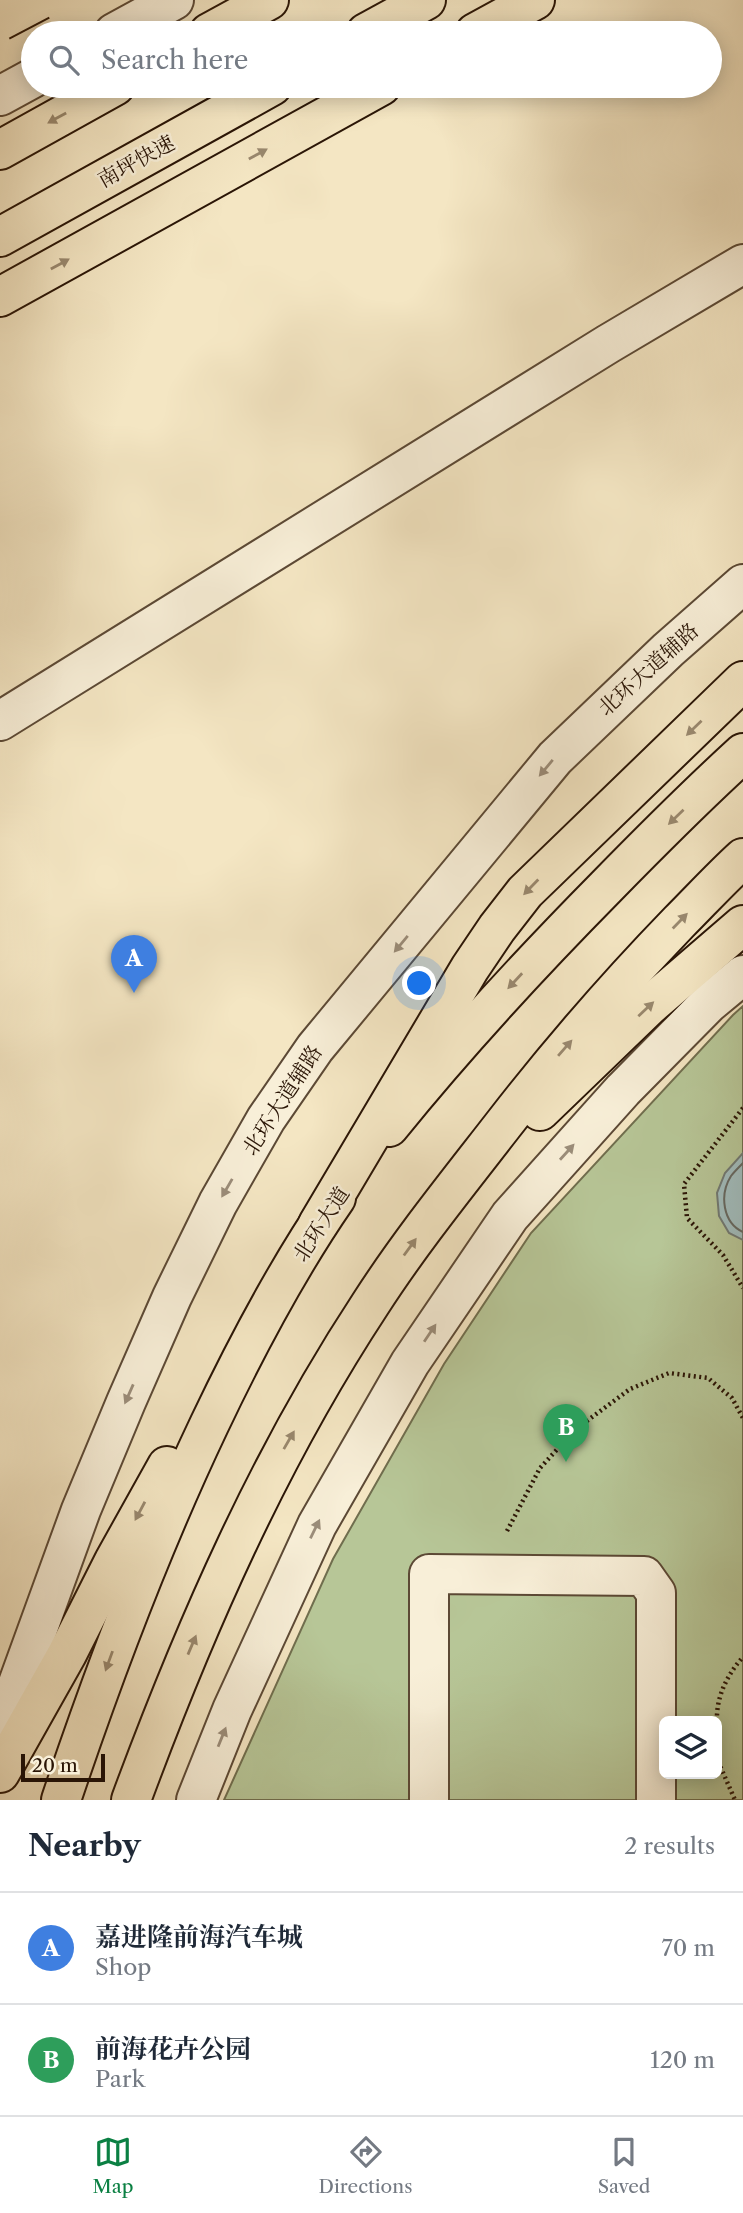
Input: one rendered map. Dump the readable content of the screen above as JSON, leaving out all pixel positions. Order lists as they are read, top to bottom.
{
  "streets": {
    "main road": ["南坪快速", "北环大道"],
    "street": ["北环大道辅路"]
  },
  "scale_bar": "20 m",
  "page": {
    "search": "Search here",
    "pins": ["A", "B"],
    "scale": "20 m",
    "heading": ["Nearby", "2 results"],
    "list": [
      {
        "mark": "A",
        "name": "嘉进隆前海汽车城",
        "note": "Shop",
        "value": "70 m"
      },
      {
        "mark": "B",
        "name": "前海花卉公园",
        "note": "Park",
        "value": "120 m"
      }
    ],
    "nav": ["Map", "Directions", "Saved"]
  }
}
